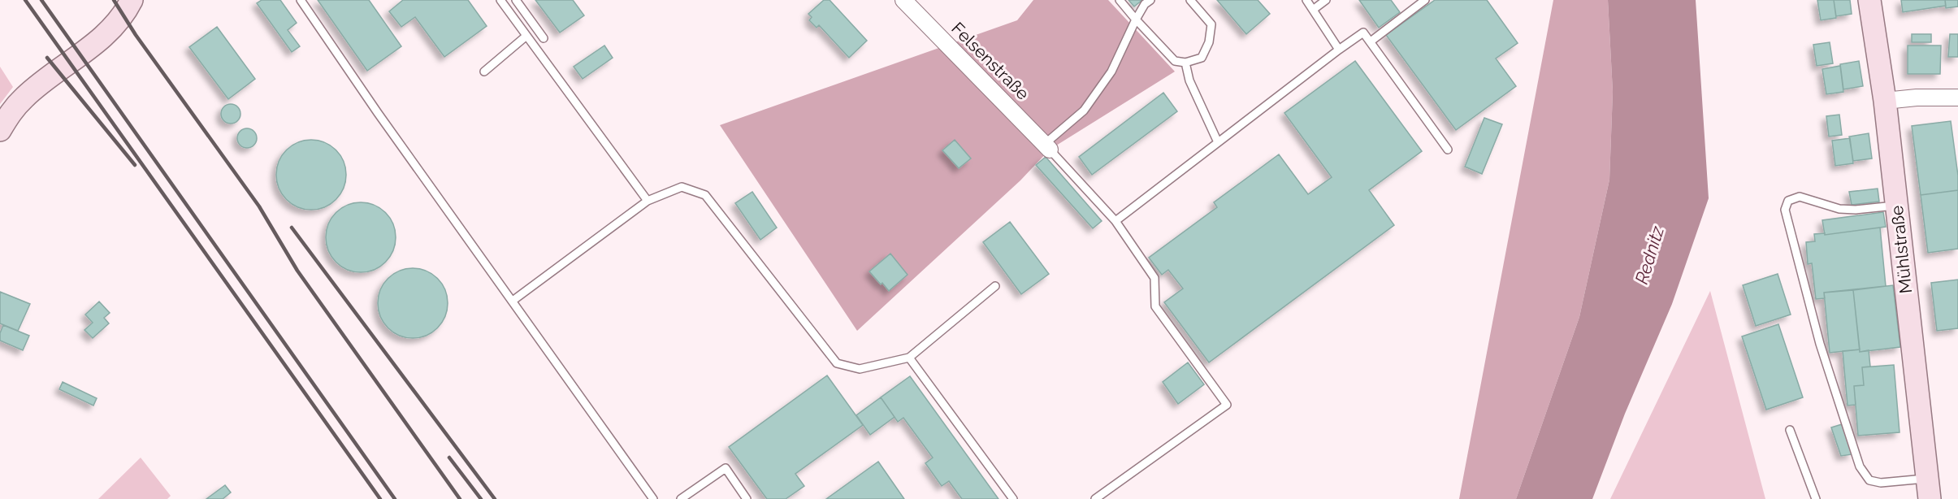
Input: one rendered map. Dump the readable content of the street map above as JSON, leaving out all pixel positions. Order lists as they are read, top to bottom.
{
  "streets": {
    "street": ["Felsenstraße", "Mühlstraße"]
  },
  "water": ["Rednitz"]
}
